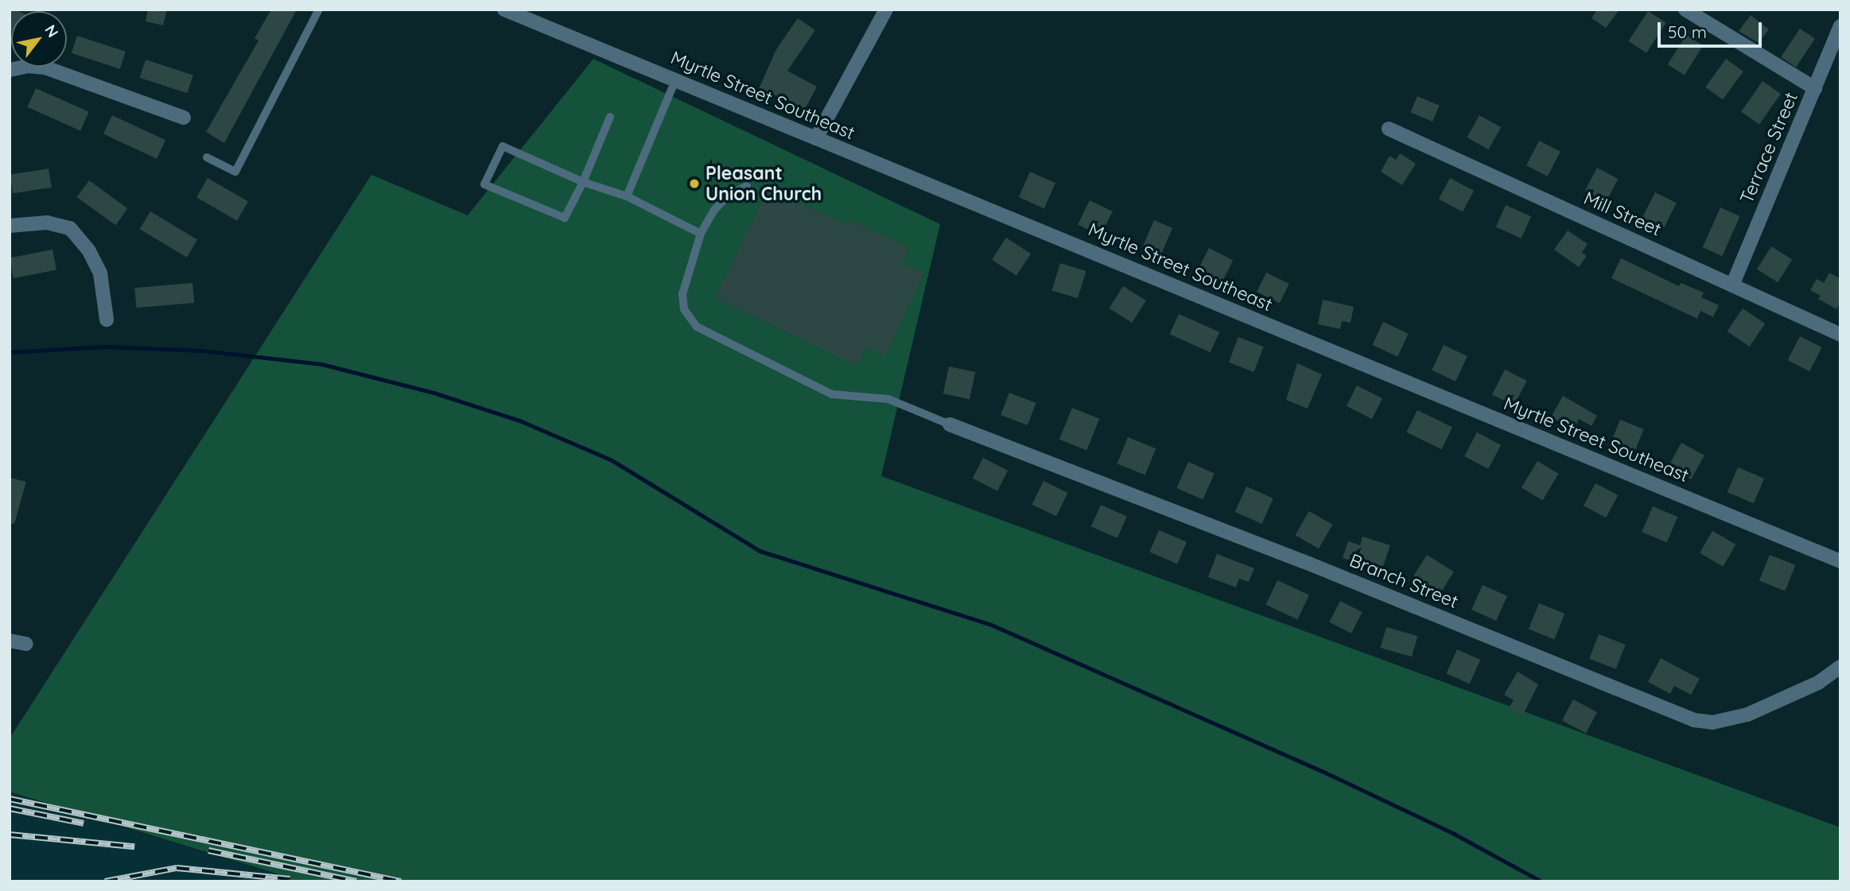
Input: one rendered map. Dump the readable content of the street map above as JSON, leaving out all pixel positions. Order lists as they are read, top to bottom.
{
  "streets": {
    "street": [
      "Myrtle Street Southeast",
      "Terrace Street",
      "Mill Street",
      "Branch Street"
    ]
  },
  "crossings": [
    ["Terrace Street", "Mill Street"]
  ],
  "places": ["Pleasant Union Church"],
  "scale_bar": "50 m",
  "north": "top right"
}
